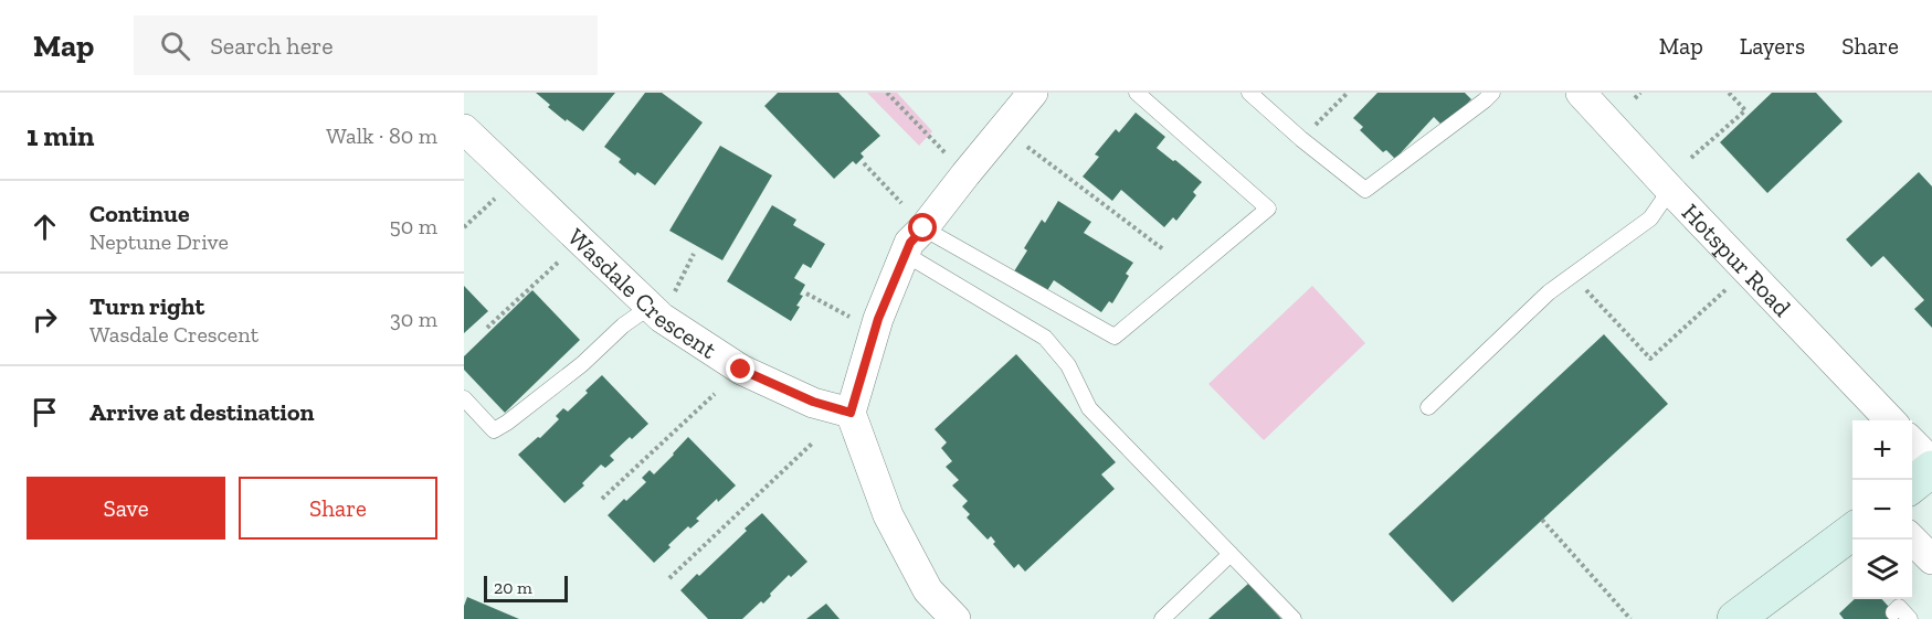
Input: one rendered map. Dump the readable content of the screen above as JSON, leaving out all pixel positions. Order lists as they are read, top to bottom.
{
  "streets": {
    "street": ["Hotspur Road", "Wasdale Crescent"]
  },
  "scale_bar": "20 m",
  "page": {
    "header": "Map",
    "search": "Search here",
    "nav": ["Map", "Layers", "Share"],
    "heading": ["1 min", "Walk · 80 m"],
    "list": [
      ["Continue", "Neptune Drive", "50 m"],
      ["Turn right", "Wasdale Crescent", "30 m"],
      "Arrive at destination"
    ],
    "map_buttons": ["+", "−"],
    "buttons": ["Save", "Share"],
    "scale": "20 m"
  }
}
